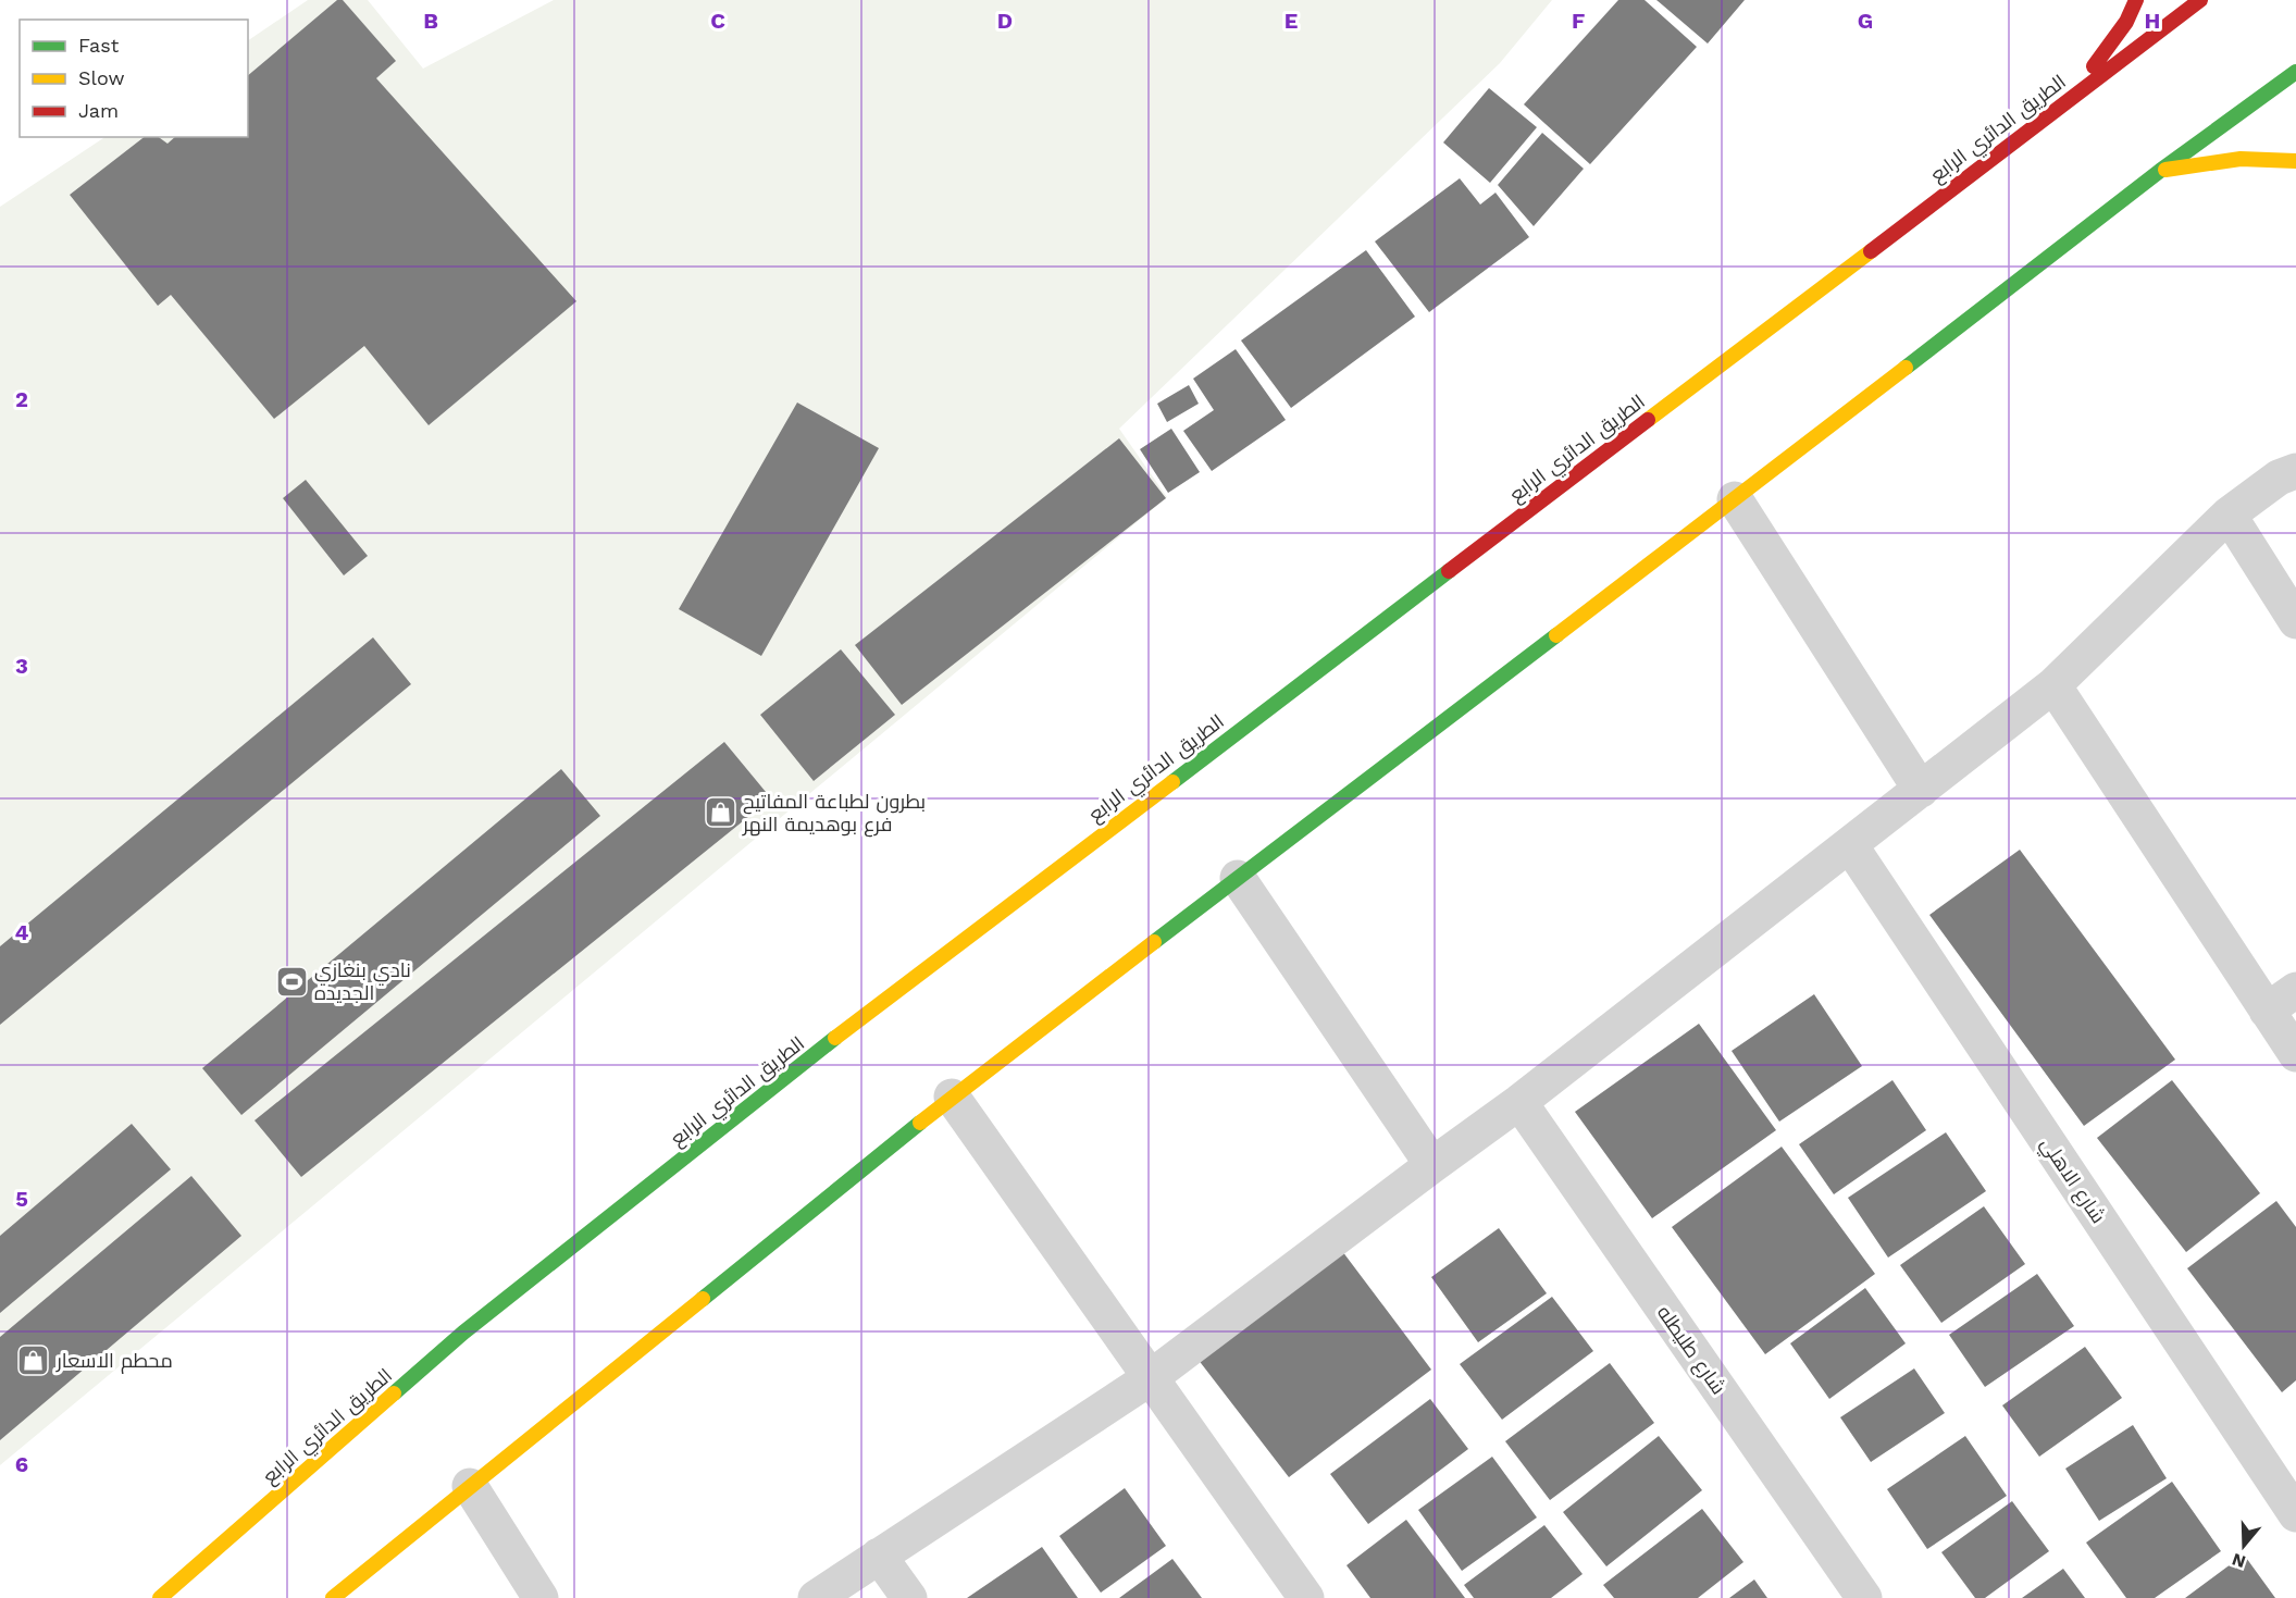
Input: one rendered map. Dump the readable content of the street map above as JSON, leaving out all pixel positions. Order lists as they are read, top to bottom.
{
  "streets": {
    "main road": ["الطريق الدائري الرابع"],
    "street": ["شارع الاهلي", "شارع طليطله"]
  },
  "places": {
    "shop": ["بطرون لطباعة المفاتيح فرع بوهديمة النهر", "محطم الاسعار"],
    "sports": ["نادي بنغازي الجديده"]
  },
  "legend": ["Fast", "Slow", "Jam"],
  "north": "bottom",
  "grid": {
    "columns": [
      "B",
      "C",
      "D",
      "E",
      "F",
      "G",
      "H"
    ],
    "rows": [
      "2",
      "3",
      "4",
      "5",
      "6"
    ]
  }
}
